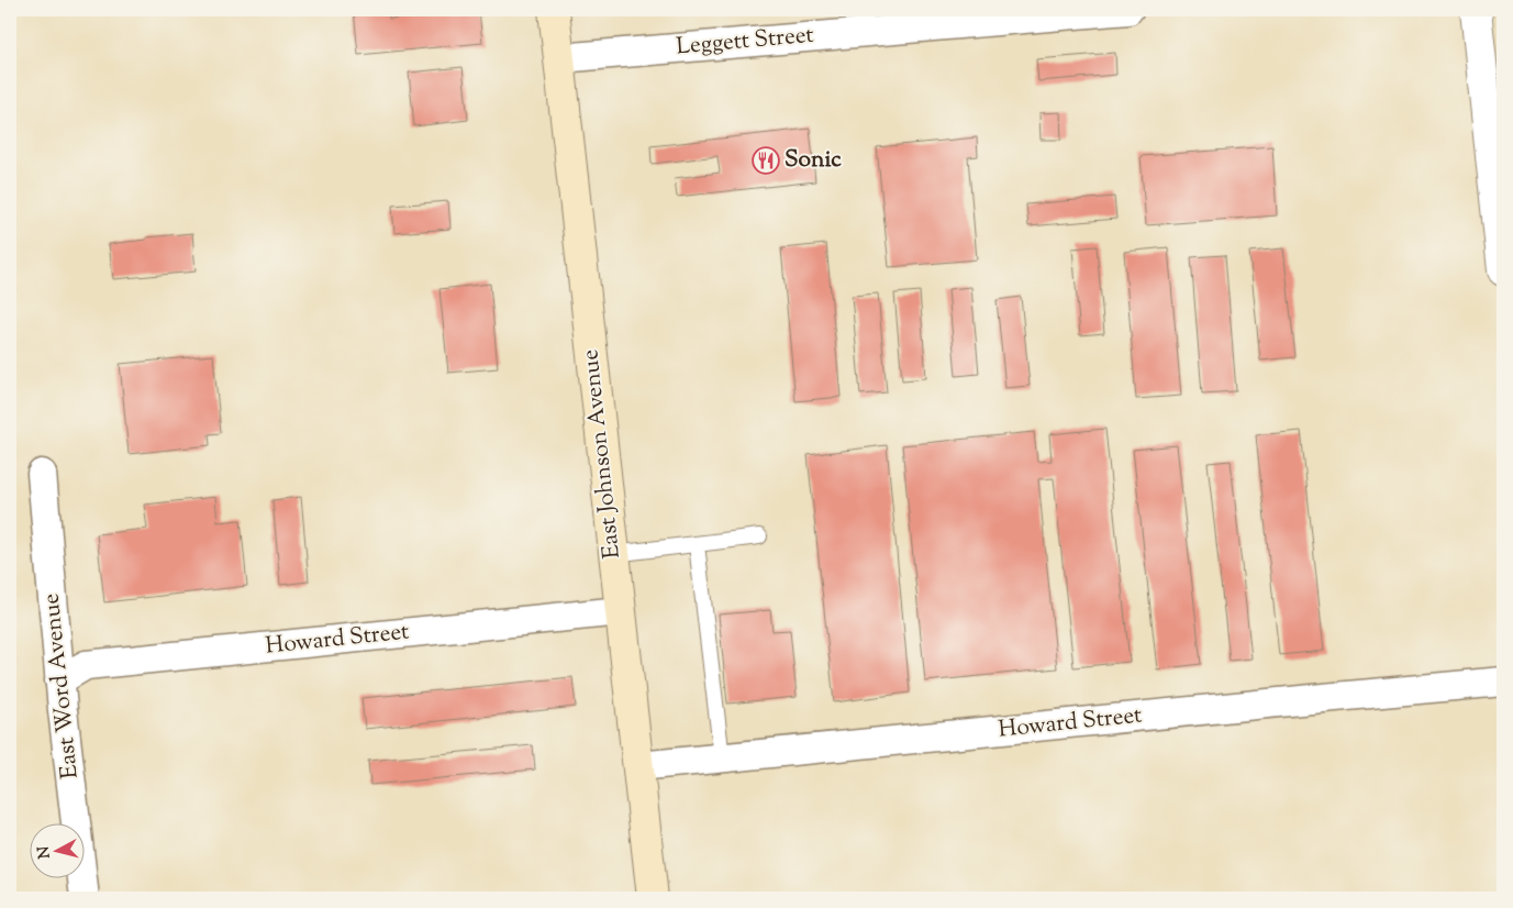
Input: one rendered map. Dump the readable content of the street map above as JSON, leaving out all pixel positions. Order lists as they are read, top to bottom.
{
  "streets": {
    "main road": ["East Johnson Avenue"],
    "street": ["Leggett Street", "Howard Street", "East Word Avenue"]
  },
  "crossings": [
    ["Leggett Street", "East Johnson Avenue"],
    ["East Johnson Avenue", "Howard Street"],
    ["Howard Street", "East Word Avenue"]
  ],
  "places": {
    "restaurant": ["Sonic"]
  },
  "north": "left"
}
